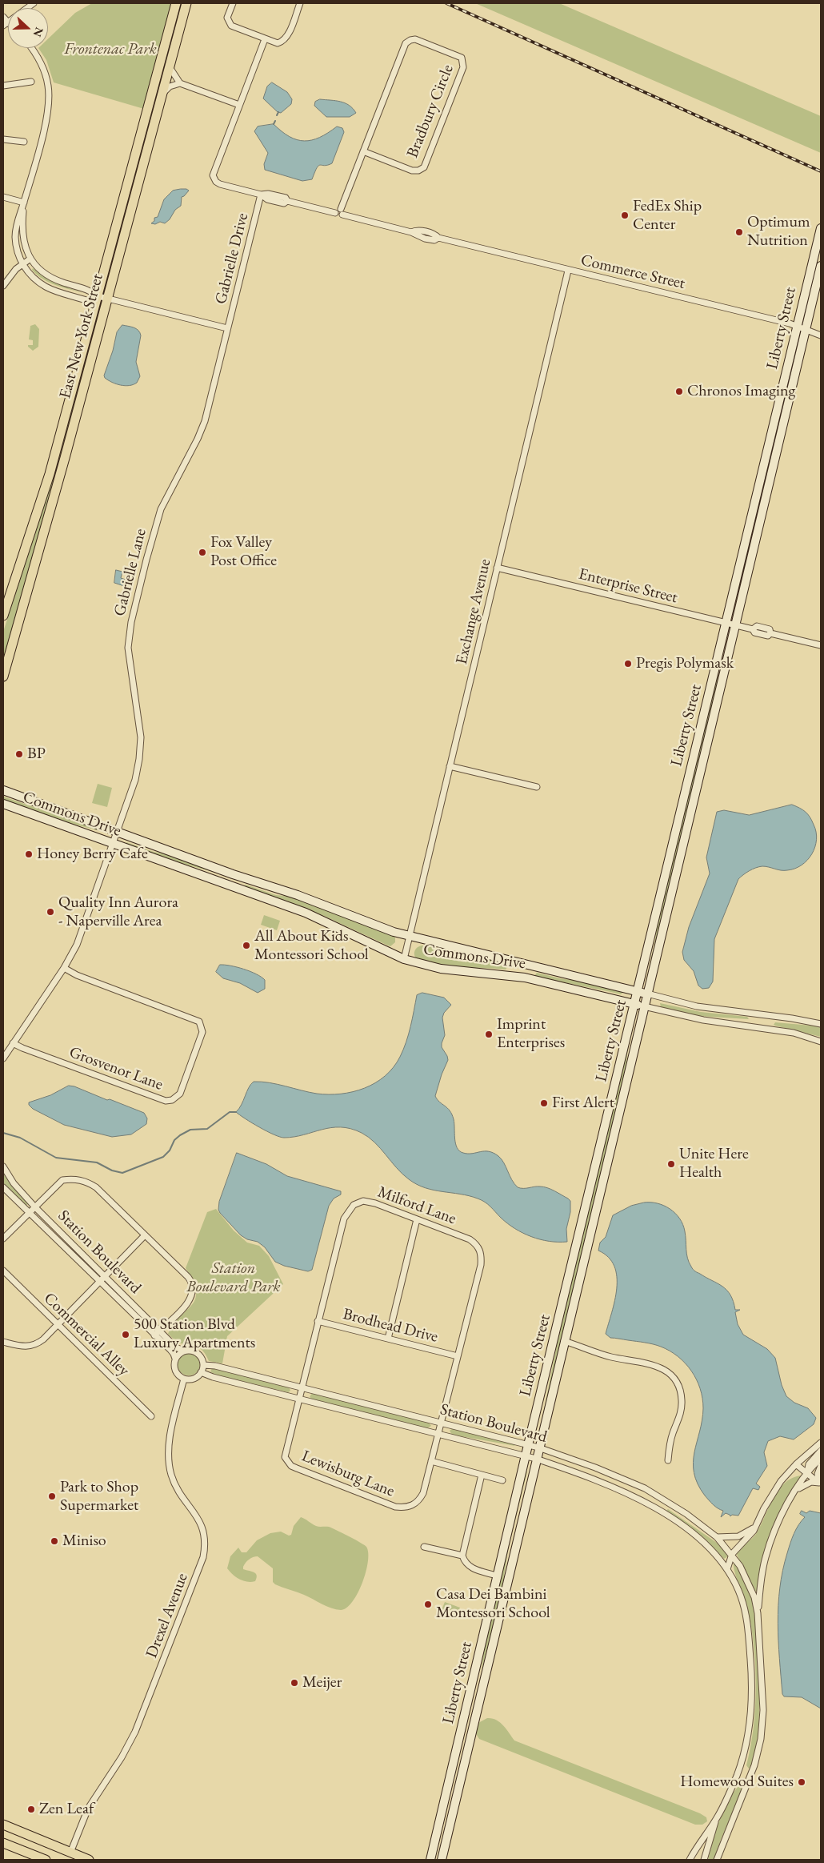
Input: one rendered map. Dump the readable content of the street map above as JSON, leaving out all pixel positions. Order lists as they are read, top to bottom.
{
  "streets": {
    "main road": ["East New York Street"],
    "street": [
      "Bradbury Circle",
      "Gabrielle Drive",
      "Commerce Street",
      "Liberty Street",
      "Gabrielle Lane",
      "Enterprise Street",
      "Exchange Avenue",
      "Commons Drive",
      "Grosvenor Lane",
      "Milford Lane",
      "Station Boulevard",
      "Brodhead Drive",
      "Commercial Alley",
      "Lewisburg Lane",
      "Drexel Avenue"
    ]
  },
  "crossings": [
    ["Bradbury Circle", "Commerce Street"],
    ["Gabrielle Drive", "Gabrielle Lane"],
    ["Commerce Street", "Liberty Street"],
    ["Commerce Street", "Exchange Avenue"],
    ["Liberty Street", "Enterprise Street"],
    ["Liberty Street", "Commons Drive"],
    ["Liberty Street", "Station Boulevard"],
    ["Gabrielle Lane", "Commons Drive"],
    ["Enterprise Street", "Exchange Avenue"],
    ["Exchange Avenue", "Commons Drive"],
    ["Milford Lane", "Station Boulevard"],
    ["Milford Lane", "Brodhead Drive"],
    ["Milford Lane", "Lewisburg Lane"],
    ["Station Boulevard", "Lewisburg Lane"],
    ["Station Boulevard", "Drexel Avenue"]
  ],
  "parks": ["Frontenac Park", "Station Boulevard Park"],
  "places": [
    "FedEx Ship Center",
    "Optimum Nutrition",
    "Chronos Imaging",
    "Fox Valley Post Office",
    "Pregis Polymask",
    "BP",
    "Honey Berry Cafe",
    "Quality Inn Aurora - Naperville Area",
    "All About Kids Montessori School",
    "Imprint Enterprises",
    "First Alert",
    "Unite Here Health",
    "500 Station Blvd Luxury Apartments",
    "Park to Shop Supermarket",
    "Miniso",
    "Casa Dei Bambini Montessori School",
    "Meijer",
    "Homewood Suites",
    "Zen Leaf"
  ],
  "north": "right"
}
